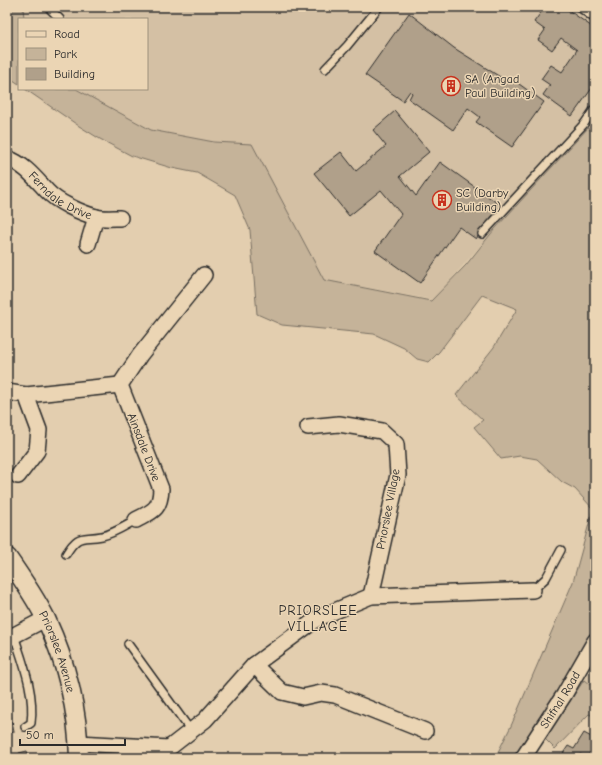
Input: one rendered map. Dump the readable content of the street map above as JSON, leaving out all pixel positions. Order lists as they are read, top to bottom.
{
  "streets": {
    "street": [
      "Ferndale Drive",
      "Ainsdale Drive",
      "Priorslee Village",
      "Priorslee Avenue",
      "Shifnal Road"
    ]
  },
  "districts": ["PRIORSLEE VILLAGE"],
  "places": {
    "building": ["SA (Angad Paul Building)", "SC (Darby Building)"]
  },
  "legend": ["Road", "Park", "Building"],
  "scale_bar": "50 m"
}
